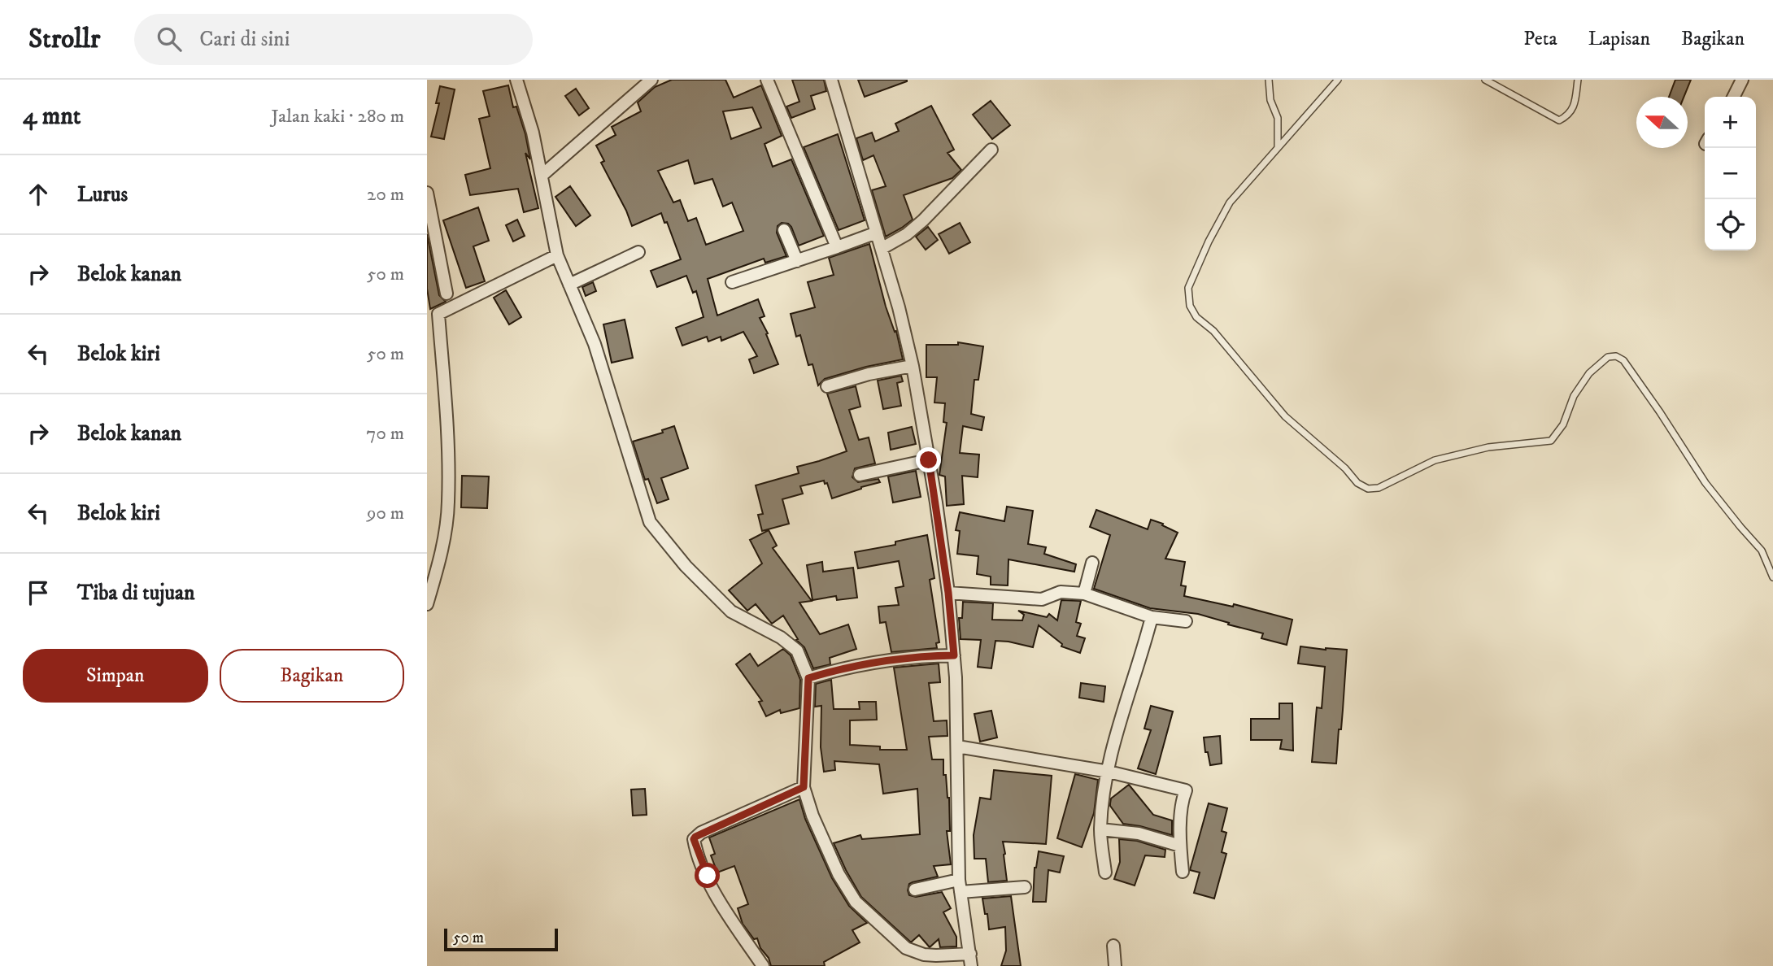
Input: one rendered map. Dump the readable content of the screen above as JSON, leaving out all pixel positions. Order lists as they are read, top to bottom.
{
  "scale_bar": "50 m",
  "north": "left",
  "page": {
    "header": "Strollr",
    "search": "Cari di sini",
    "nav": ["Peta", "Lapisan", "Bagikan"],
    "heading": ["4 mnt", "Jalan kaki · 280 m"],
    "map_buttons": ["+", "−"],
    "list": [
      ["Lurus", "20 m"],
      ["Belok kanan", "50 m"],
      ["Belok kiri", "50 m"],
      ["Belok kanan", "70 m"],
      ["Belok kiri", "90 m"],
      "Tiba di tujuan"
    ],
    "buttons": ["Simpan", "Bagikan"],
    "scale": "50 m"
  }
}
